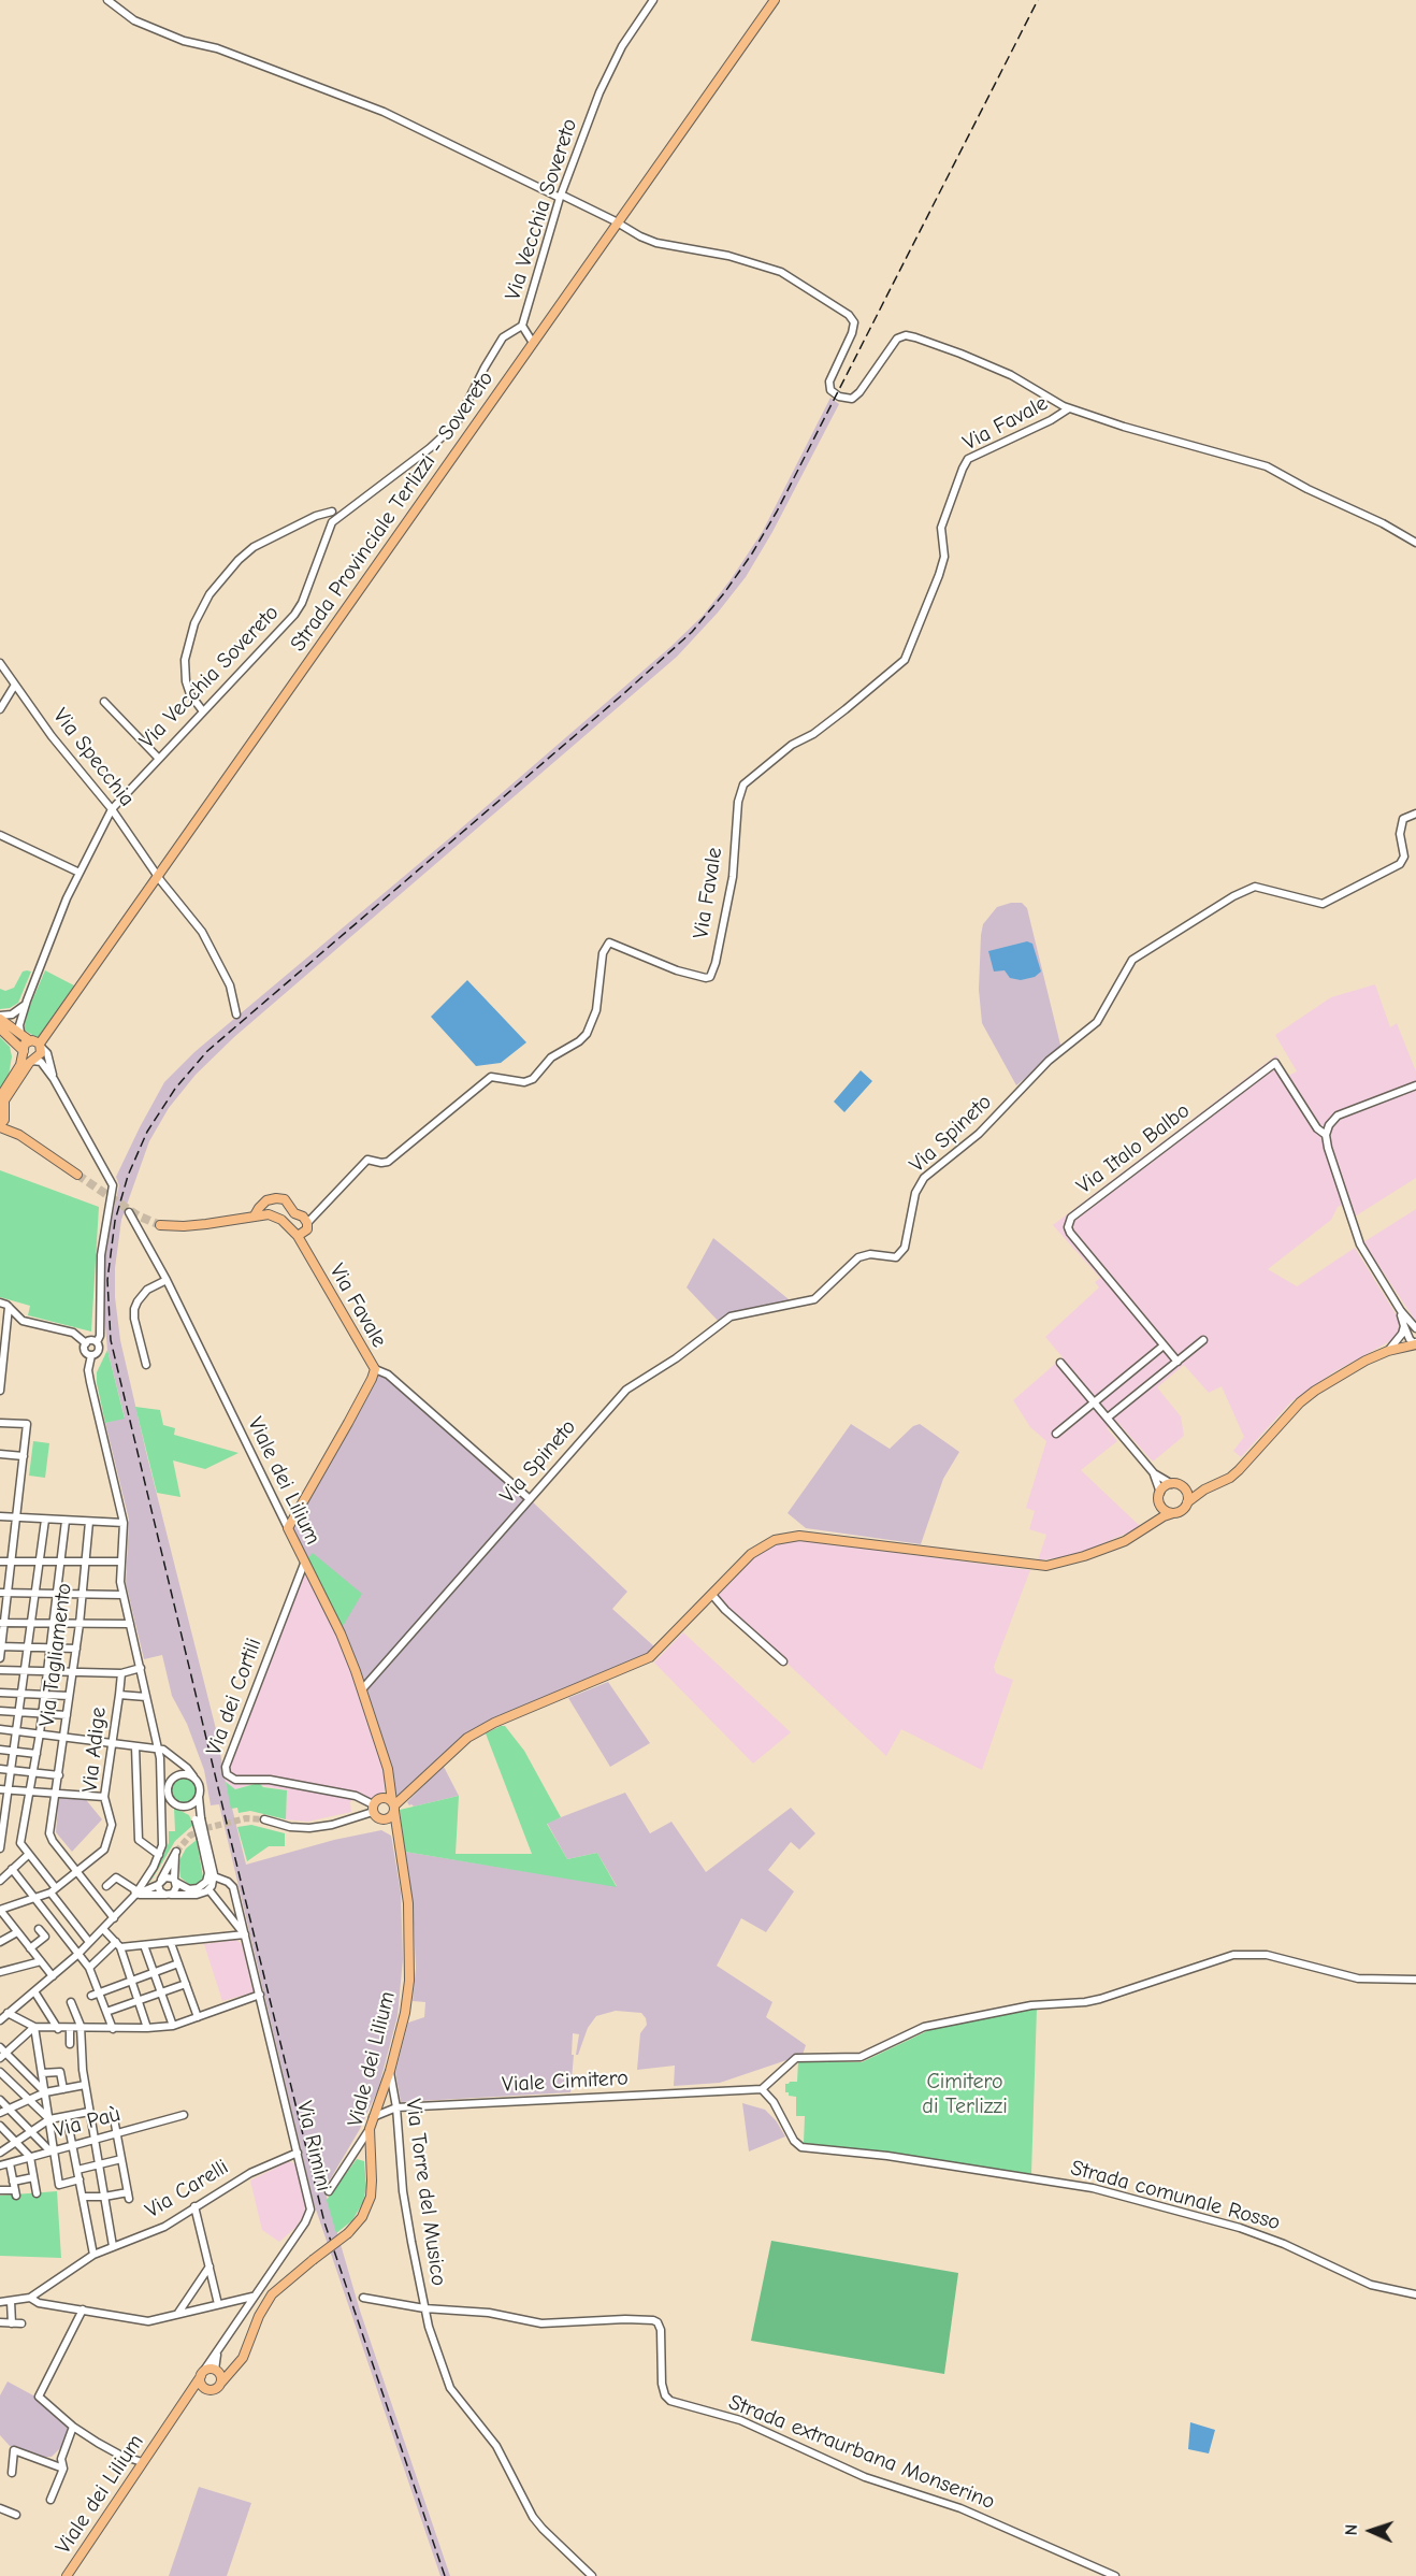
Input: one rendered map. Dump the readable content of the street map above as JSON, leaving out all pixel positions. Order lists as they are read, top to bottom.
{
  "streets": {
    "main road": ["Via Favale", "Strada Provinciale Terlizzi - Sovereto", "Viale dei Lilium"],
    "street": [
      "Via Vecchia Sovereto",
      "Via Specchia",
      "Via Spineto",
      "Via Italo Balbo",
      "Via Tagliamento",
      "Via dei Cortili",
      "Via Adige",
      "Viale Cimitero",
      "Via Paù",
      "Via Rimini",
      "Via Carelli",
      "Via Torre del Musico",
      "Strada comunale Rosso",
      "Strada extraurbana Monserino"
    ]
  },
  "crossings": [
    ["Via Vecchia Sovereto", "Via Specchia"],
    ["Via Favale", "Viale dei Lilium"],
    ["Strada Provinciale Terlizzi - Sovereto", "Via Specchia"],
    ["Via Spineto", "Viale dei Lilium"],
    ["Viale dei Lilium", "Via dei Cortili"],
    ["Viale dei Lilium", "Viale Cimitero"],
    ["Viale dei Lilium", "Via Rimini"],
    ["Viale dei Lilium", "Via Torre del Musico"],
    ["Via Tagliamento", "Via Adige"],
    ["Viale Cimitero", "Via Torre del Musico"],
    ["Viale Cimitero", "Strada comunale Rosso"],
    ["Via Rimini", "Via Carelli"],
    ["Via Torre del Musico", "Strada extraurbana Monserino"]
  ],
  "parks": ["Cimitero di Terlizzi"],
  "north": "left"
}
